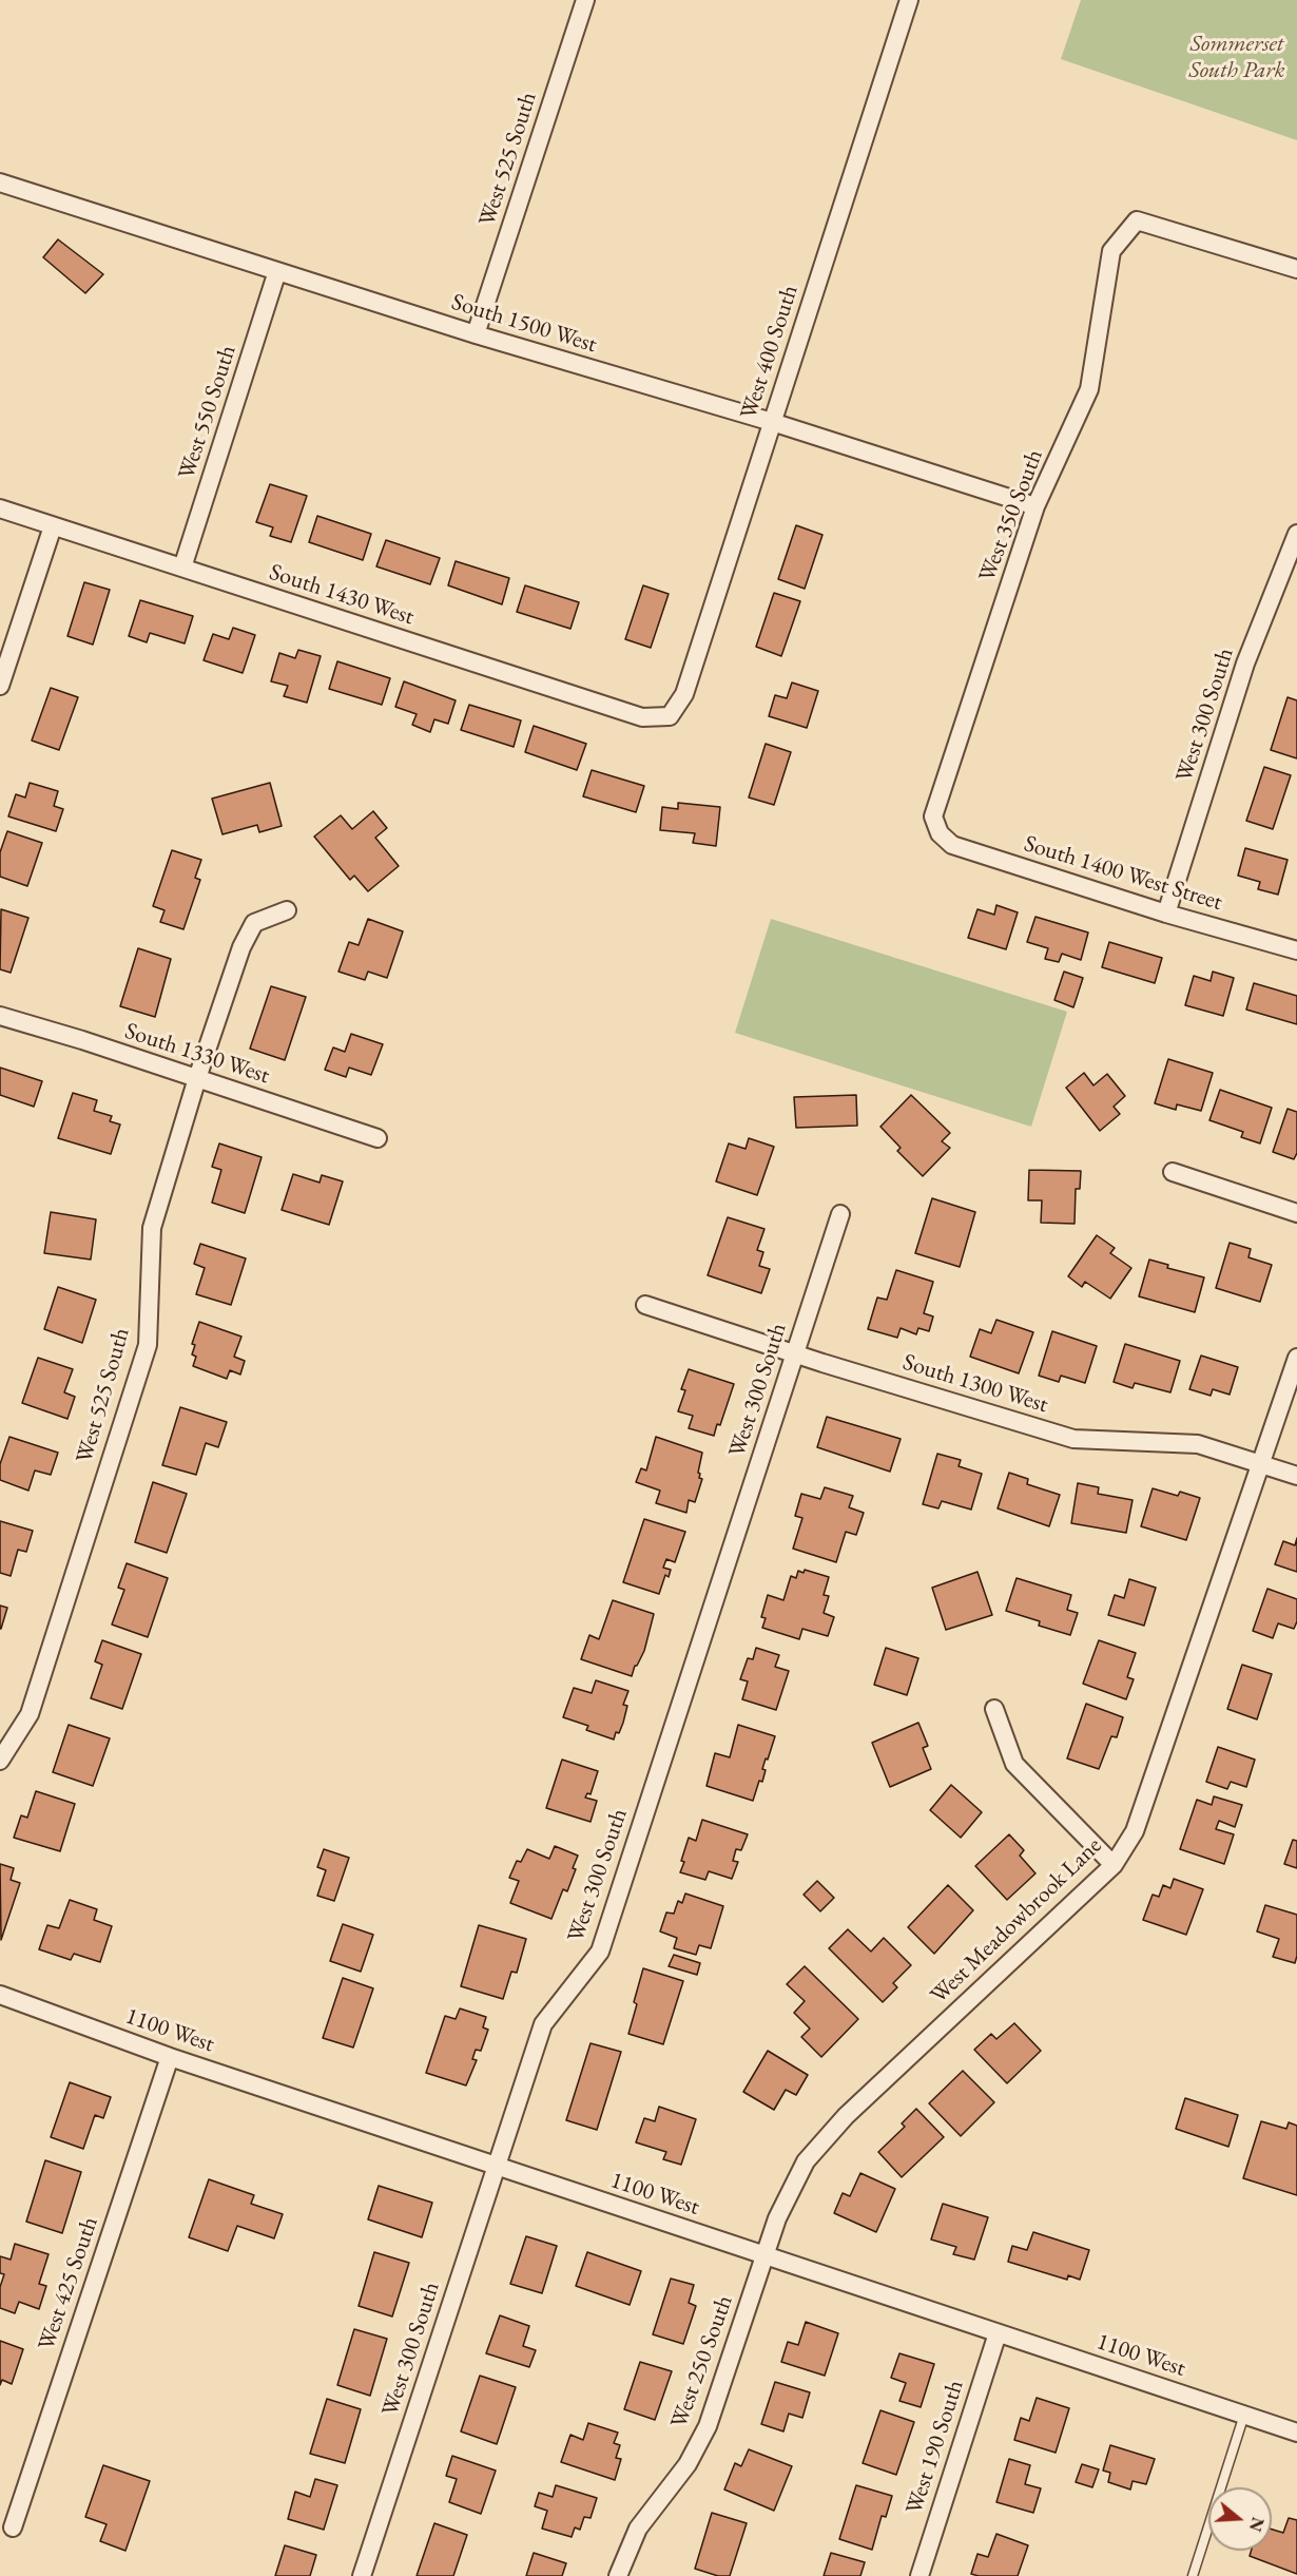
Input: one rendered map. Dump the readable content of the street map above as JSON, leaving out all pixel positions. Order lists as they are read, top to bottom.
{
  "streets": {
    "street": [
      "West 525 South",
      "South 1500 West",
      "West 400 South",
      "West 550 South",
      "West 350 South",
      "South 1430 West",
      "West 300 South",
      "South 1400 West Street",
      "South 1330 West",
      "South 1300 West",
      "West Meadowbrook Lane",
      "1100 West",
      "West 425 South",
      "West 250 South",
      "West 190 South"
    ]
  },
  "crossings": [
    ["West 525 South", "South 1500 West"],
    ["West 525 South", "South 1330 West"],
    ["South 1500 West", "West 400 South"],
    ["South 1500 West", "West 550 South"],
    ["South 1500 West", "West 350 South"],
    ["West 400 South", "South 1430 West"],
    ["West 550 South", "South 1430 West"],
    ["West 350 South", "South 1400 West Street"],
    ["West 300 South", "South 1400 West Street"],
    ["West 300 South", "South 1300 West"],
    ["West 300 South", "1100 West"],
    ["South 1300 West", "West Meadowbrook Lane"],
    ["West Meadowbrook Lane", "1100 West"],
    ["West Meadowbrook Lane", "West 250 South"],
    ["1100 West", "West 425 South"],
    ["1100 West", "West 250 South"],
    ["1100 West", "West 190 South"]
  ],
  "parks": ["Sommerset South Park"],
  "north": "right"
}
